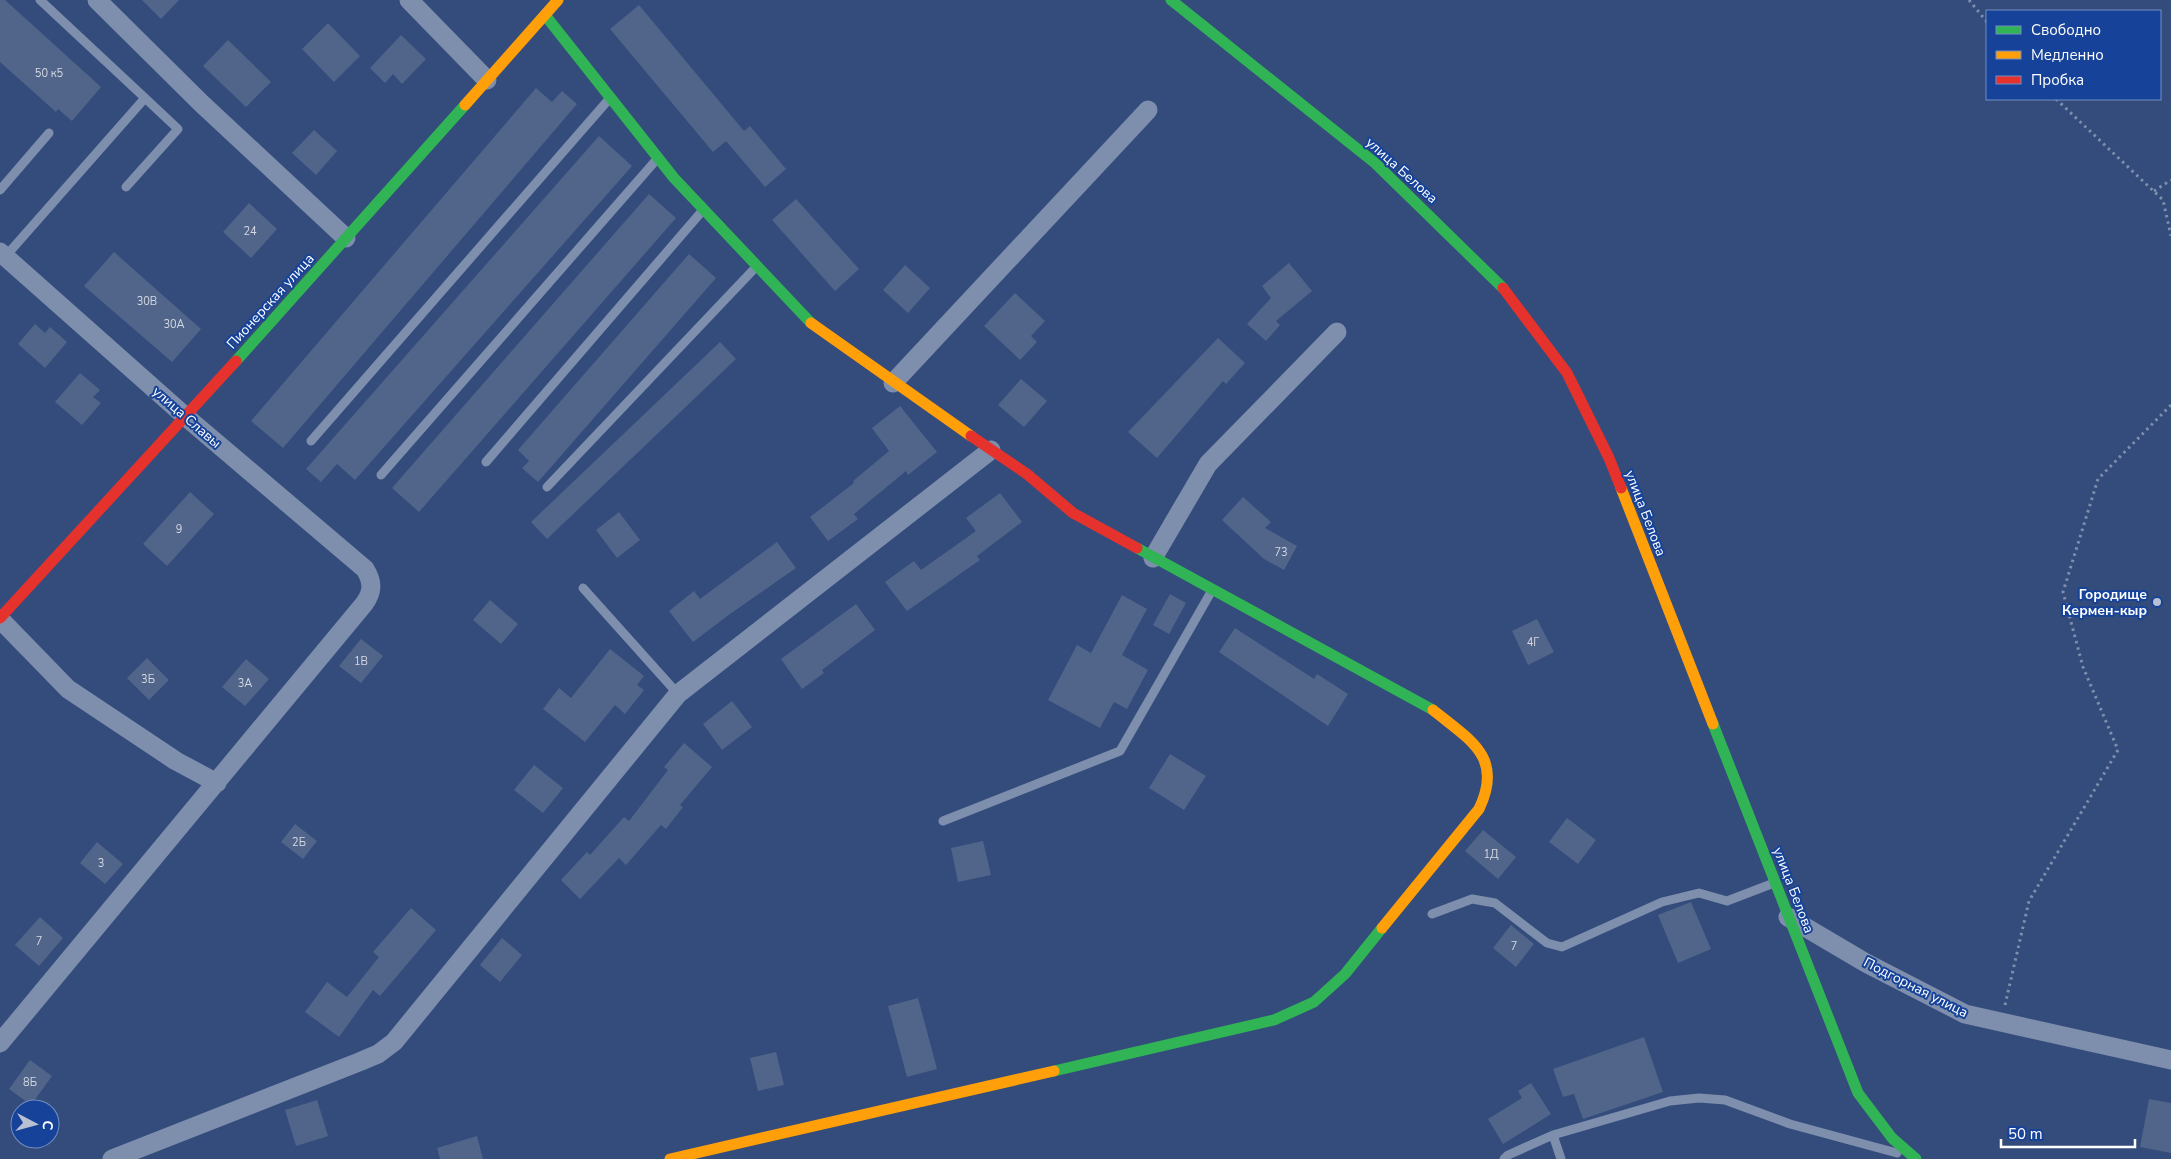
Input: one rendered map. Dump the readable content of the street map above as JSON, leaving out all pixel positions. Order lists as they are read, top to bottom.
{
  "streets": {
    "street": [
      "улица Белова",
      "Пионерская улица",
      "улица Славы",
      "Подгорная улица"
    ]
  },
  "crossings": [
    ["улица Белова", "Подгорная улица"],
    ["Пионерская улица", "улица Славы"]
  ],
  "places": ["Городище Кермен-кыр"],
  "house_numbers": [
    "50 к5",
    "24",
    "30В",
    "30А",
    "9",
    "73",
    "4Г",
    "1В",
    "3Б",
    "3А",
    "2Б",
    "1Д",
    "3",
    "7",
    "7",
    "8Б"
  ],
  "legend": ["Свободно", "Медленно", "Пробка"],
  "scale_bar": "50 m",
  "north": "right"
}
